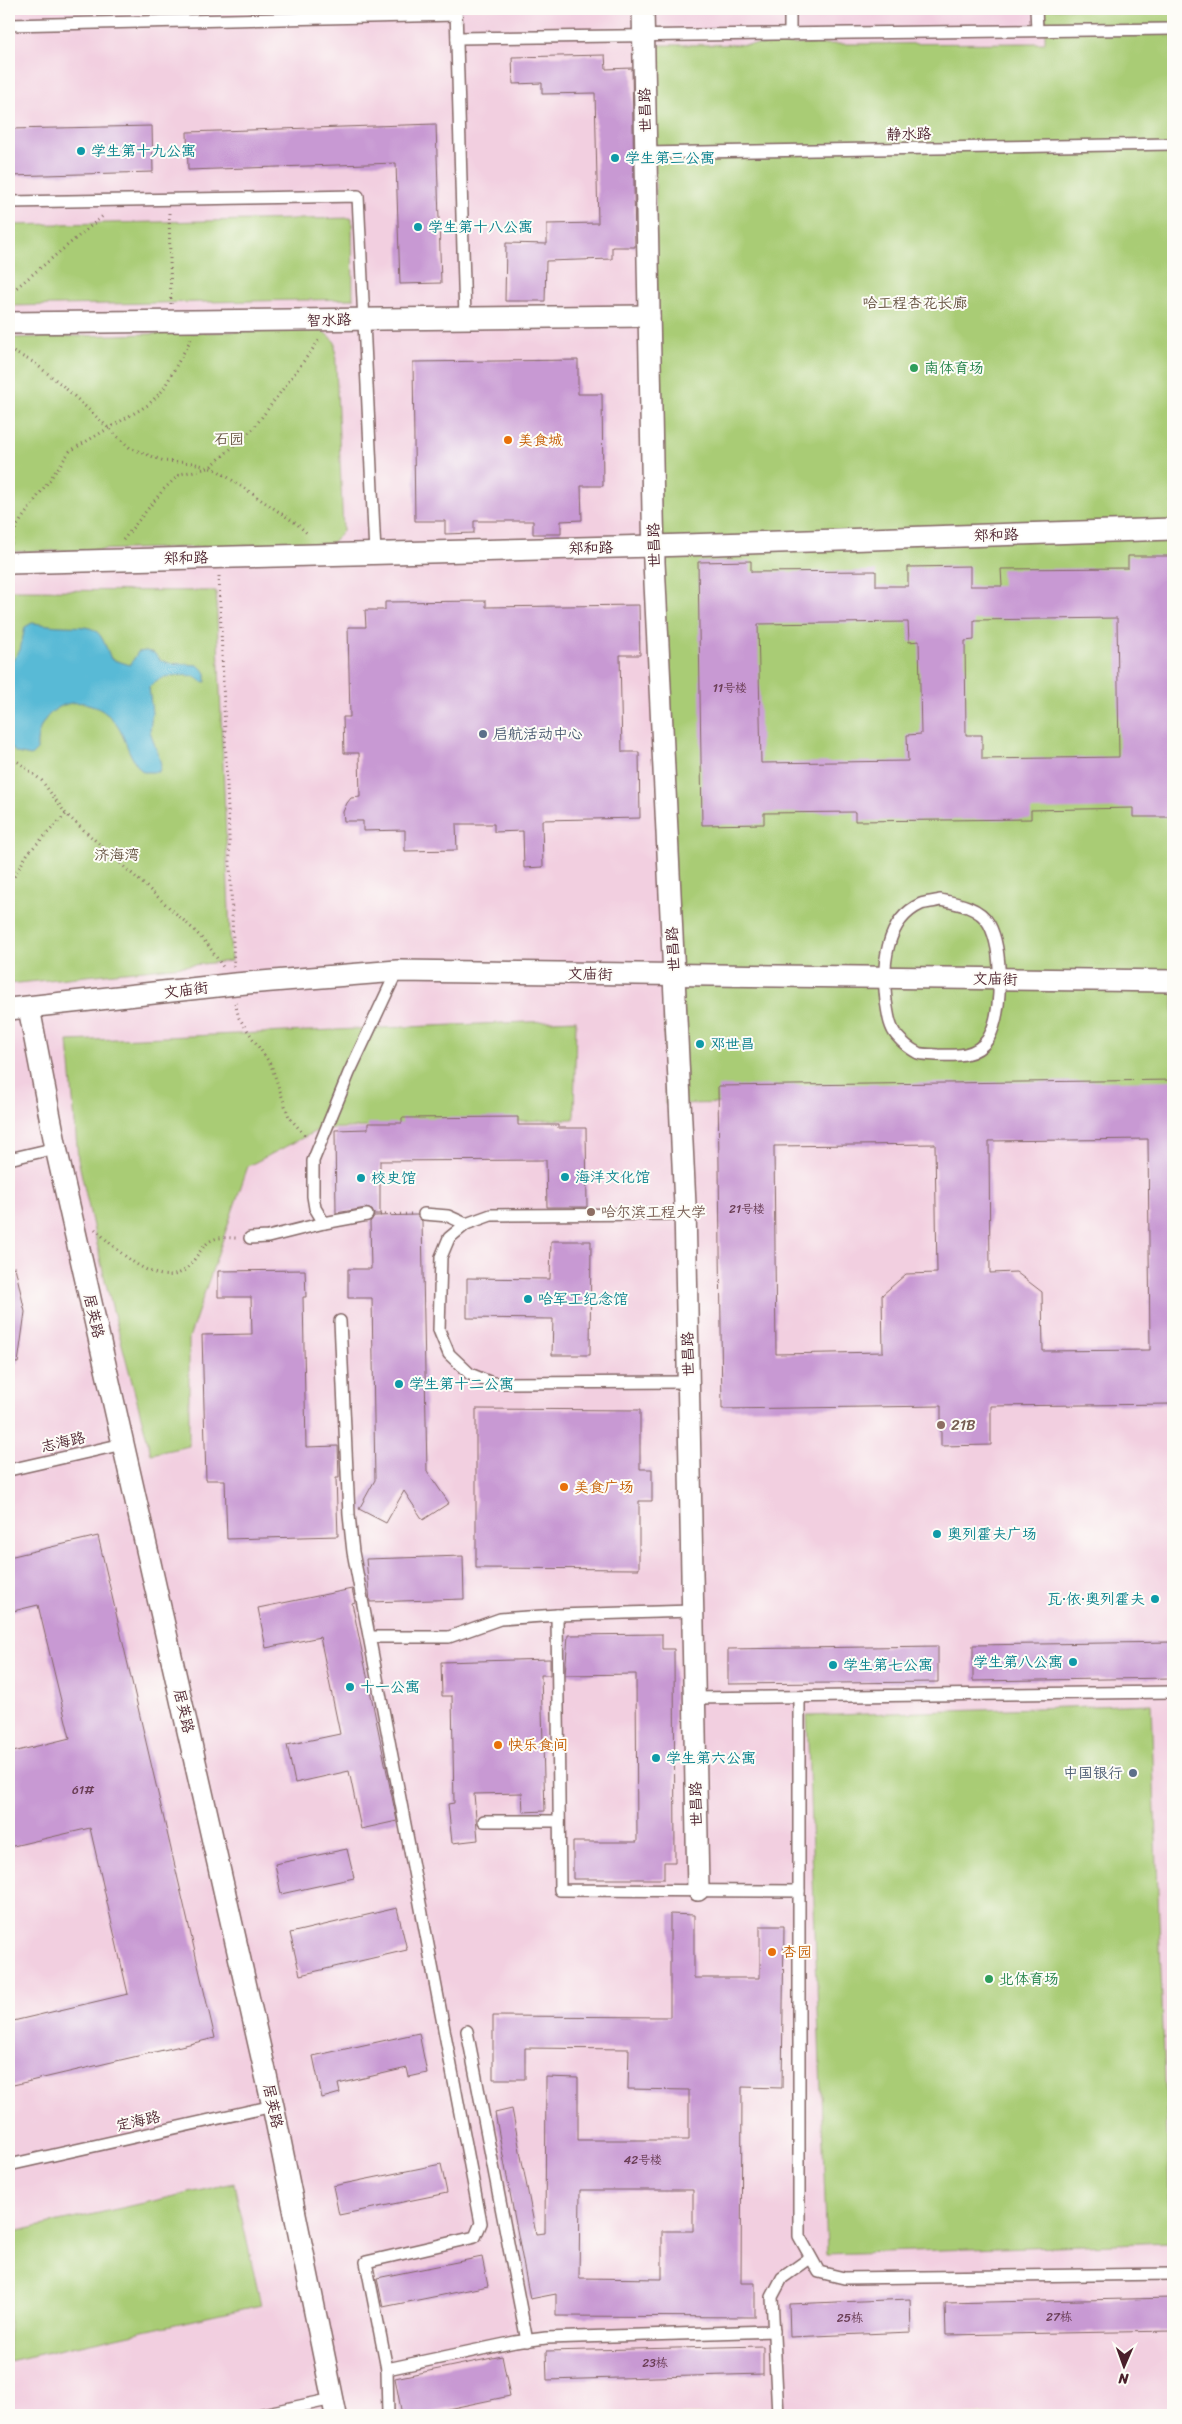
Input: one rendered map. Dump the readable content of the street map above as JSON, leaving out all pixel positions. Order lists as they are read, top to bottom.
{
  "streets": {
    "street": [
      "世昌路",
      "智水路",
      "郑和路",
      "文庙街",
      "居英路"
    ],
    "lane": ["静水路", "志海路", "定海路"]
  },
  "crossings": [
    ["世昌路", "静水路"],
    ["世昌路", "智水路"],
    ["世昌路", "郑和路"],
    ["世昌路", "文庙街"],
    ["文庙街", "居英路"],
    ["居英路", "志海路"],
    ["居英路", "定海路"]
  ],
  "parks": ["哈工程杏花长廊", "石园", "济海湾"],
  "places": [
    "学生第十九公寓",
    "学生第三公寓",
    "学生第十八公寓",
    "南体育场",
    "美食城",
    "启航活动中心",
    "邓世昌",
    "海洋文化馆",
    "校史馆",
    "哈尔滨工程大学",
    "哈军工纪念馆",
    "学生第十二公寓",
    "21B",
    "美食广场",
    "奥列霍夫广场",
    "瓦·依·奥列霍夫",
    "学生第八公寓",
    "学生第七公寓",
    "十一公寓",
    "快乐食间",
    "学生第六公寓",
    "中国银行",
    "杏园",
    "北体育场"
  ],
  "house_numbers": [
    "11号楼",
    "21号楼",
    "61#",
    "42号楼",
    "27栋",
    "25栋",
    "23栋"
  ],
  "north": "bottom"
}
